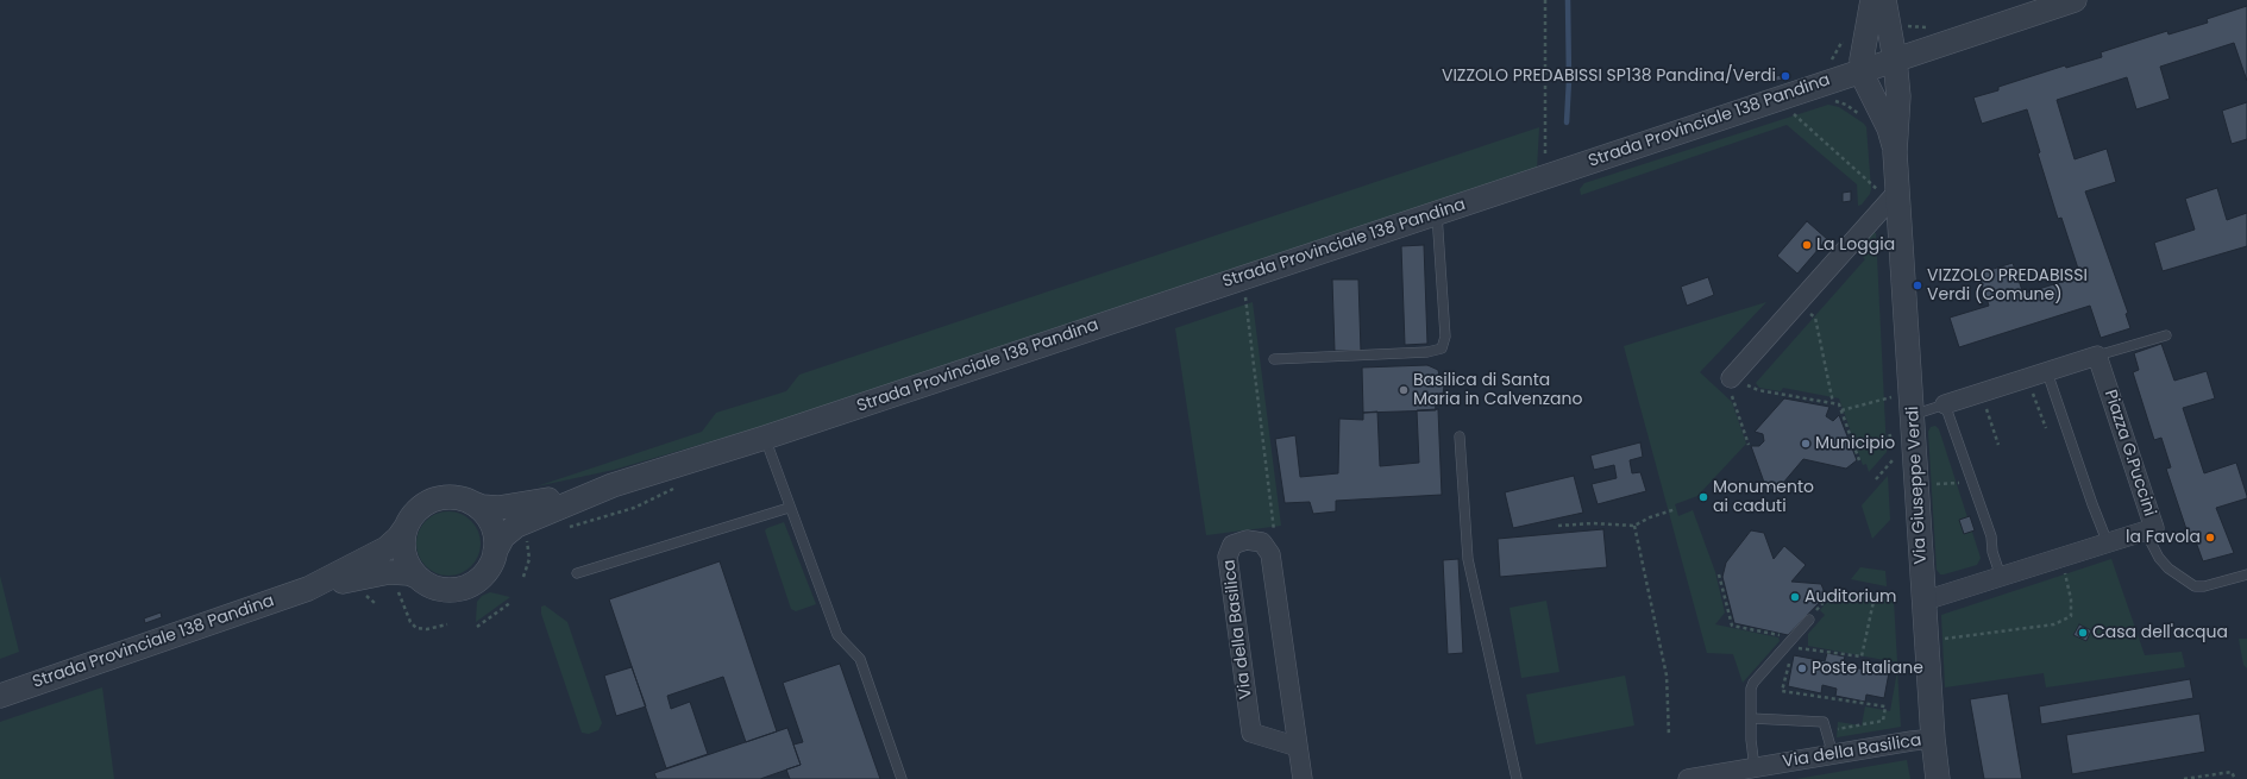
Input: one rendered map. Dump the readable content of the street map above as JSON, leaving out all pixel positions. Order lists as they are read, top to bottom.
{
  "streets": {
    "street": [
      "Strada Provinciale 138 Pandina",
      "Piazza G.Puccini",
      "Via Giuseppe Verdi",
      "Via della Basilica"
    ]
  },
  "crossings": [
    ["Piazza G.Puccini", "Via Giuseppe Verdi"],
    ["Via Giuseppe Verdi", "Via della Basilica"]
  ],
  "places": [
    "VIZZOLO PREDABISSI SP138 Pandina/Verdi",
    "La Loggia",
    "VIZZOLO PREDABISSI Verdi (Comune)",
    "Basilica di Santa Maria in Calvenzano",
    "Municipio",
    "Monumento ai caduti",
    "la Favola",
    "Auditorium",
    "Casa dell'acqua",
    "Poste Italiane"
  ]
}
